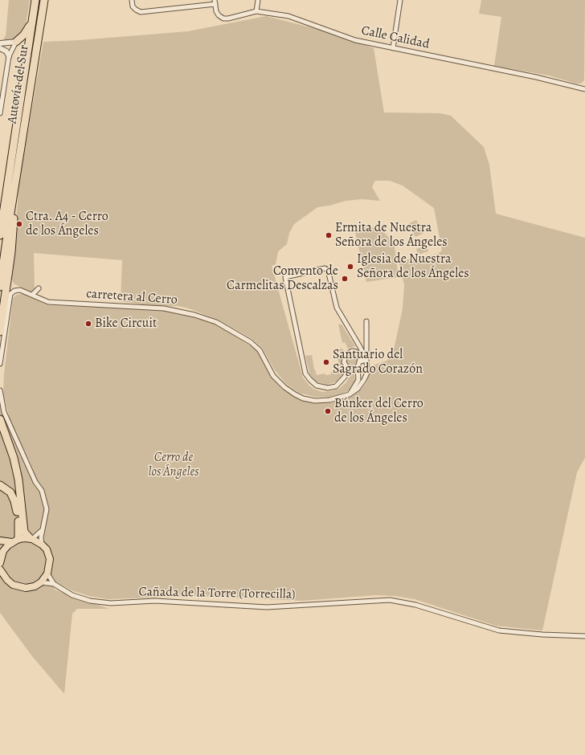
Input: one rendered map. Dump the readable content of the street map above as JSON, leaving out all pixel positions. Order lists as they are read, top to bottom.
{
  "streets": {
    "highway": ["Autovía del Sur"],
    "street": ["Calle Calidad", "carretera al Cerro", "Cañada de la Torre (Torrecilla)"]
  },
  "parks": ["Cerro de los Ángeles"],
  "places": [
    "Ctra. A4 - Cerro de los Ángeles",
    "Ermita de Nuestra Señora de los Ángeles",
    "Iglesia de Nuestra Señora de los Ángeles",
    "Convento de Carmelitas Descalzas",
    "Bike Circuit",
    "Santuario del Sagrado Corazón",
    "Búnker del Cerro de los Ángeles"
  ]
}
